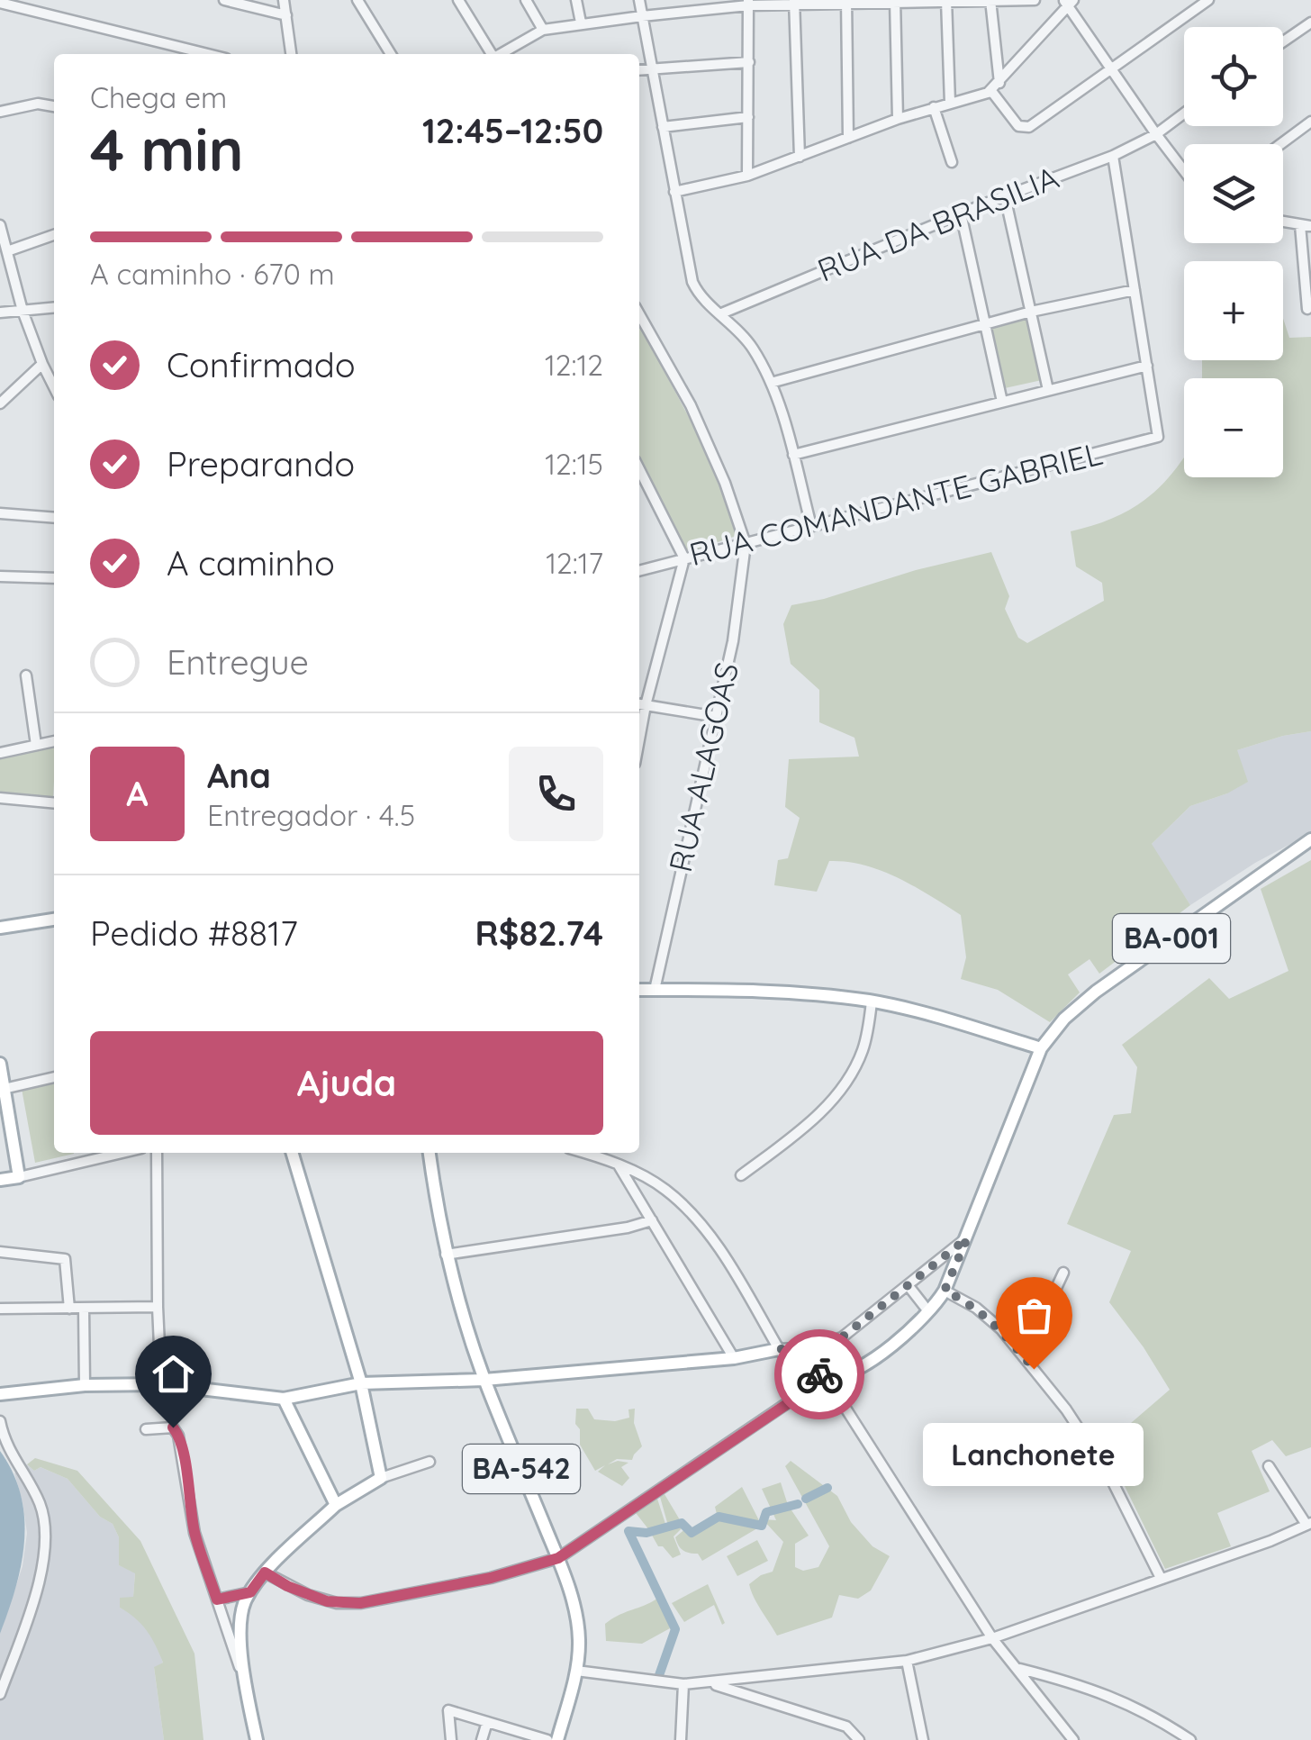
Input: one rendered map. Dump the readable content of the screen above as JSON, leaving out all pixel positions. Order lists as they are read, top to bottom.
{
  "streets": {
    "main road": ["BA-001", "BA-542"],
    "street": ["RUA DA BRASILIA", "RUA COMANDANTE GABRIEL", "RUA ALAGOAS"]
  },
  "crossings": [
    ["RUA COMANDANTE GABRIEL", "RUA ALAGOAS"],
    ["BA-001", "BA-542"]
  ],
  "places": ["Lanchonete"],
  "page": {
    "map_buttons": ["+", "−"],
    "heading": ["4 min", "Chega em", "12:45–12:50"],
    "panel": [
      "Ana",
      "Entregador · 4.5",
      "Pedido #8817",
      "R$82.74"
    ],
    "bar": "A caminho · 670 m",
    "list": [
      ["Confirmado", "12:12"],
      ["Preparando", "12:15"],
      ["A caminho", "12:17"],
      "Entregue"
    ],
    "round": "A",
    "buttons": "Ajuda",
    "bubble": "Lanchonete"
  }
}
